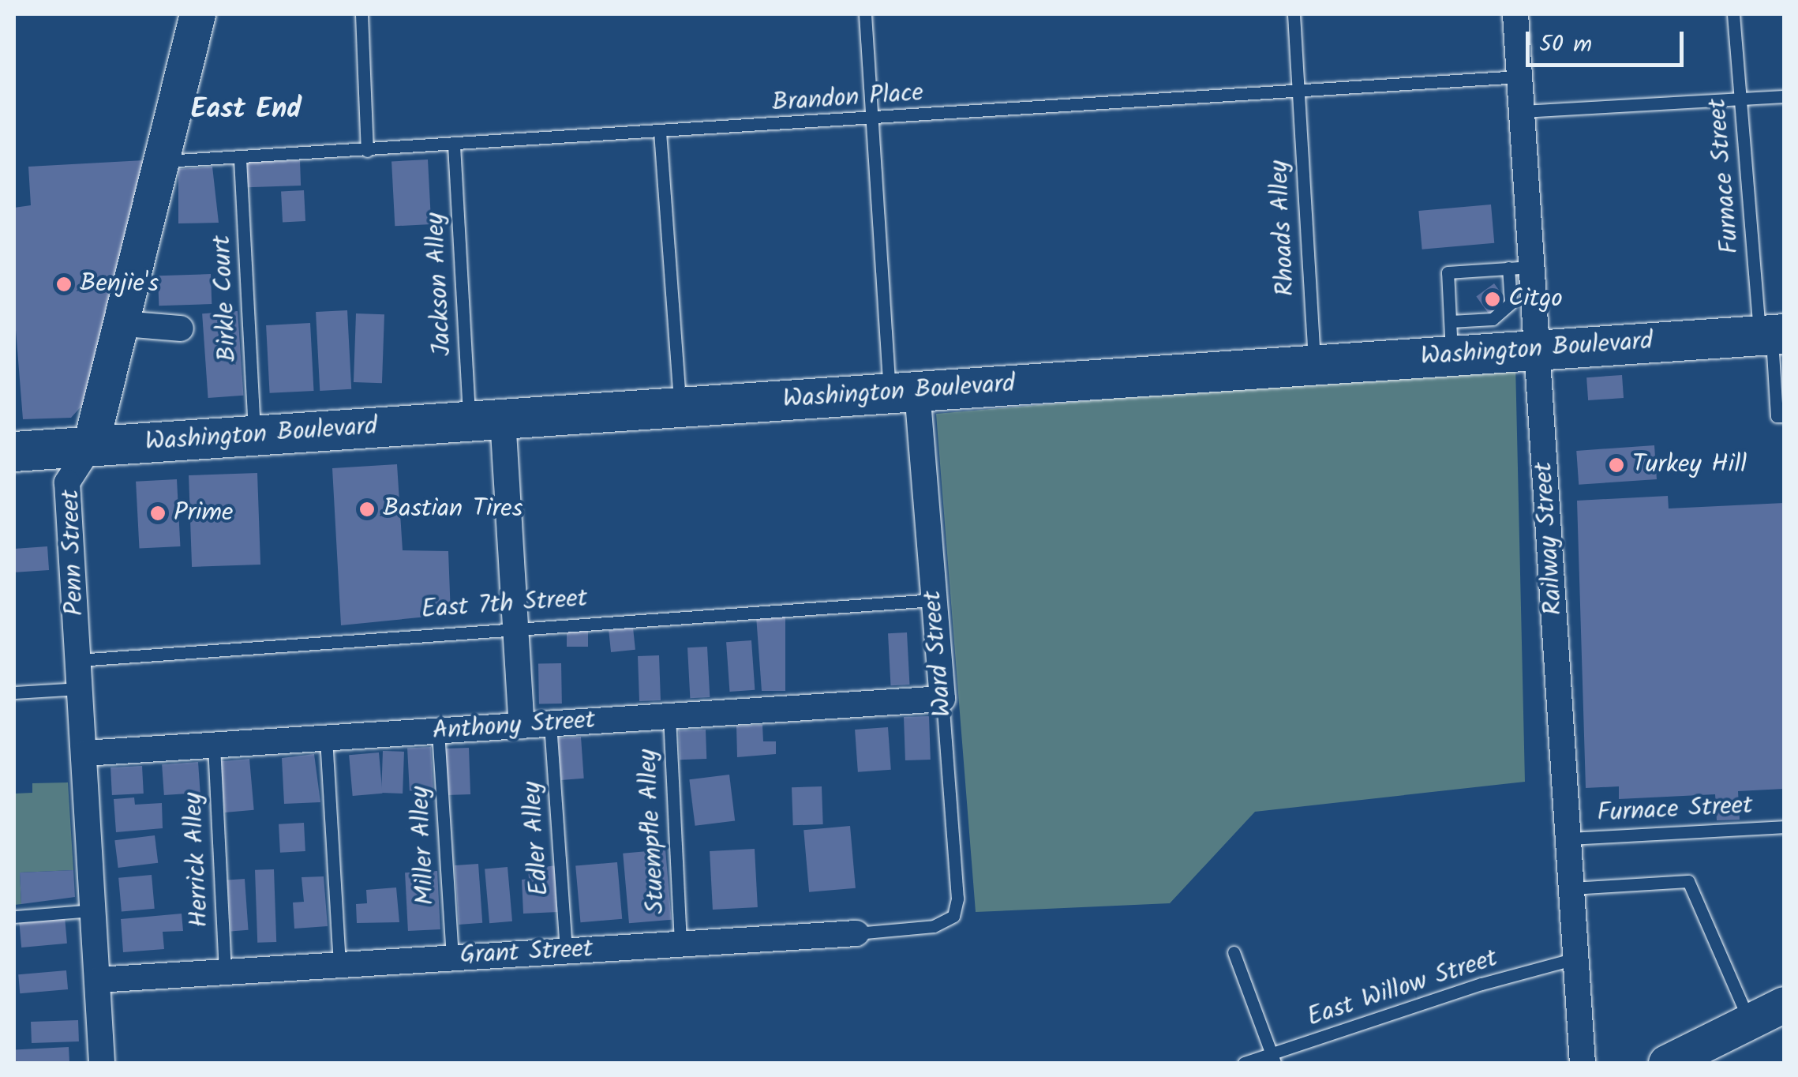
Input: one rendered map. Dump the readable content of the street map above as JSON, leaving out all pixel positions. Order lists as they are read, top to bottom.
{
  "streets": {
    "main road": ["Washington Boulevard"],
    "street": [
      "Railway Street",
      "Penn Street",
      "Ward Street",
      "Anthony Street",
      "Grant Street"
    ],
    "lane": [
      "Brandon Place",
      "Furnace Street",
      "Rhoads Alley",
      "Jackson Alley",
      "Birkle Court",
      "East 7th Street",
      "Stuempfle Alley",
      "Edler Alley",
      "Miller Alley",
      "Herrick Alley",
      "East Willow Street"
    ]
  },
  "crossings": [
    ["Brandon Place", "Rhoads Alley"],
    ["Brandon Place", "Jackson Alley"],
    ["Brandon Place", "Birkle Court"],
    ["Brandon Place", "Railway Street"],
    ["Brandon Place", "Ward Street"],
    ["Furnace Street", "Washington Boulevard"],
    ["Furnace Street", "Railway Street"],
    ["Rhoads Alley", "Washington Boulevard"],
    ["Jackson Alley", "Washington Boulevard"],
    ["Birkle Court", "Washington Boulevard"],
    ["Washington Boulevard", "Railway Street"],
    ["Washington Boulevard", "Penn Street"],
    ["Washington Boulevard", "Ward Street"],
    ["Railway Street", "East Willow Street"],
    ["Penn Street", "East 7th Street"],
    ["Penn Street", "Anthony Street"],
    ["Penn Street", "Grant Street"],
    ["East 7th Street", "Ward Street"],
    ["Ward Street", "Anthony Street"],
    ["Ward Street", "Grant Street"],
    ["Anthony Street", "Stuempfle Alley"],
    ["Anthony Street", "Edler Alley"],
    ["Anthony Street", "Miller Alley"],
    ["Anthony Street", "Herrick Alley"],
    ["Stuempfle Alley", "Grant Street"],
    ["Edler Alley", "Grant Street"],
    ["Miller Alley", "Grant Street"],
    ["Herrick Alley", "Grant Street"]
  ],
  "districts": ["East End"],
  "places": [
    "Benjie's",
    "Citgo",
    "Turkey Hill",
    "Bastian Tires",
    "Prime"
  ],
  "scale_bar": "50 m"
}
